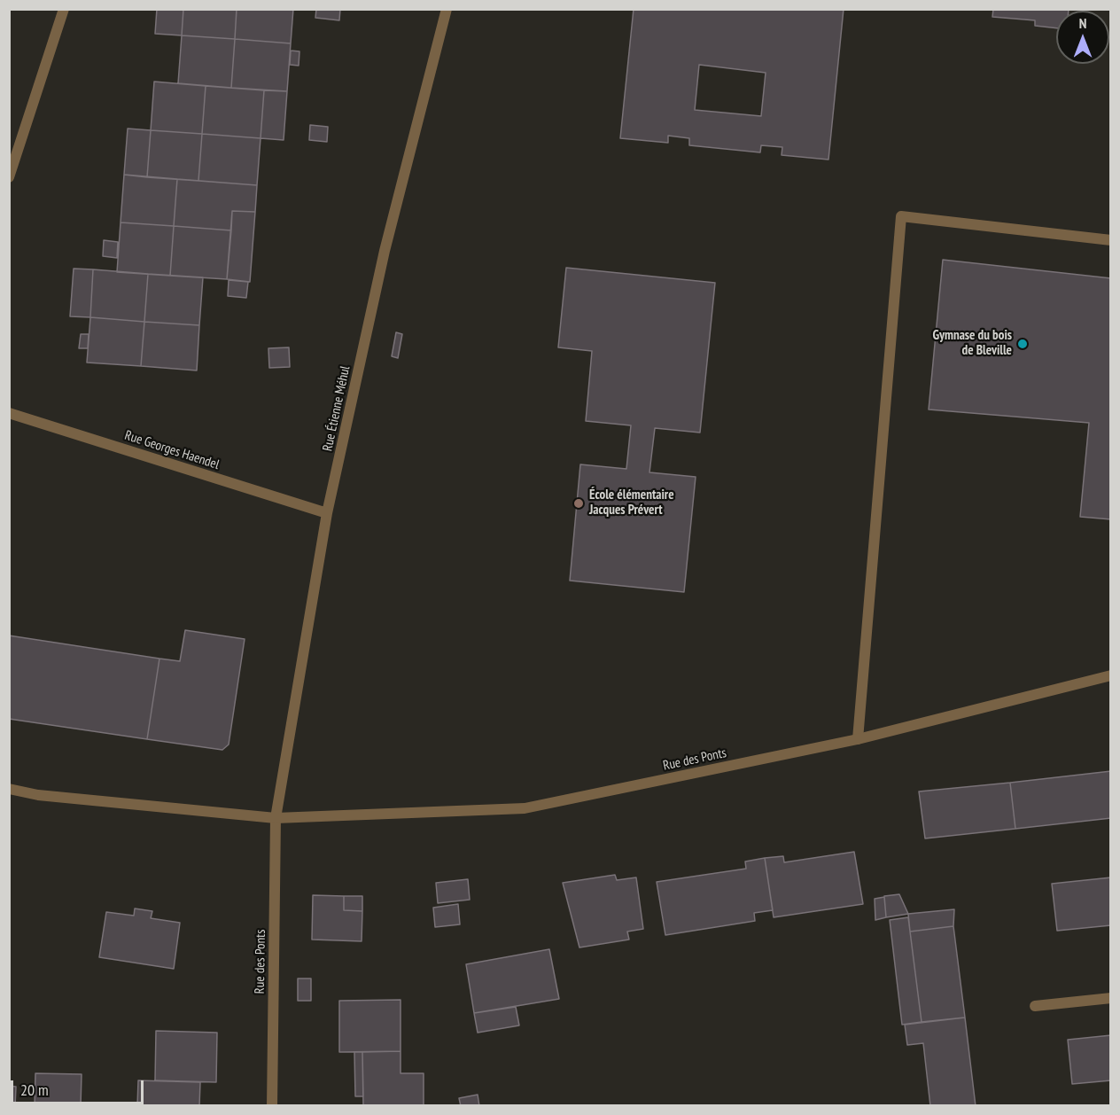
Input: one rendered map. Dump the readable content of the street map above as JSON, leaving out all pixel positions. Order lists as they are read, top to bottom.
{
  "streets": {
    "street": ["Rue Étienne Méhul", "Rue Georges Haendel", "Rue des Ponts"]
  },
  "crossings": [
    ["Rue Étienne Méhul", "Rue Georges Haendel"],
    ["Rue Étienne Méhul", "Rue des Ponts"]
  ],
  "places": ["Gymnase du bois de Bleville", "École élémentaire Jacques Prévert"],
  "scale_bar": "20 m",
  "north": "top"
}
